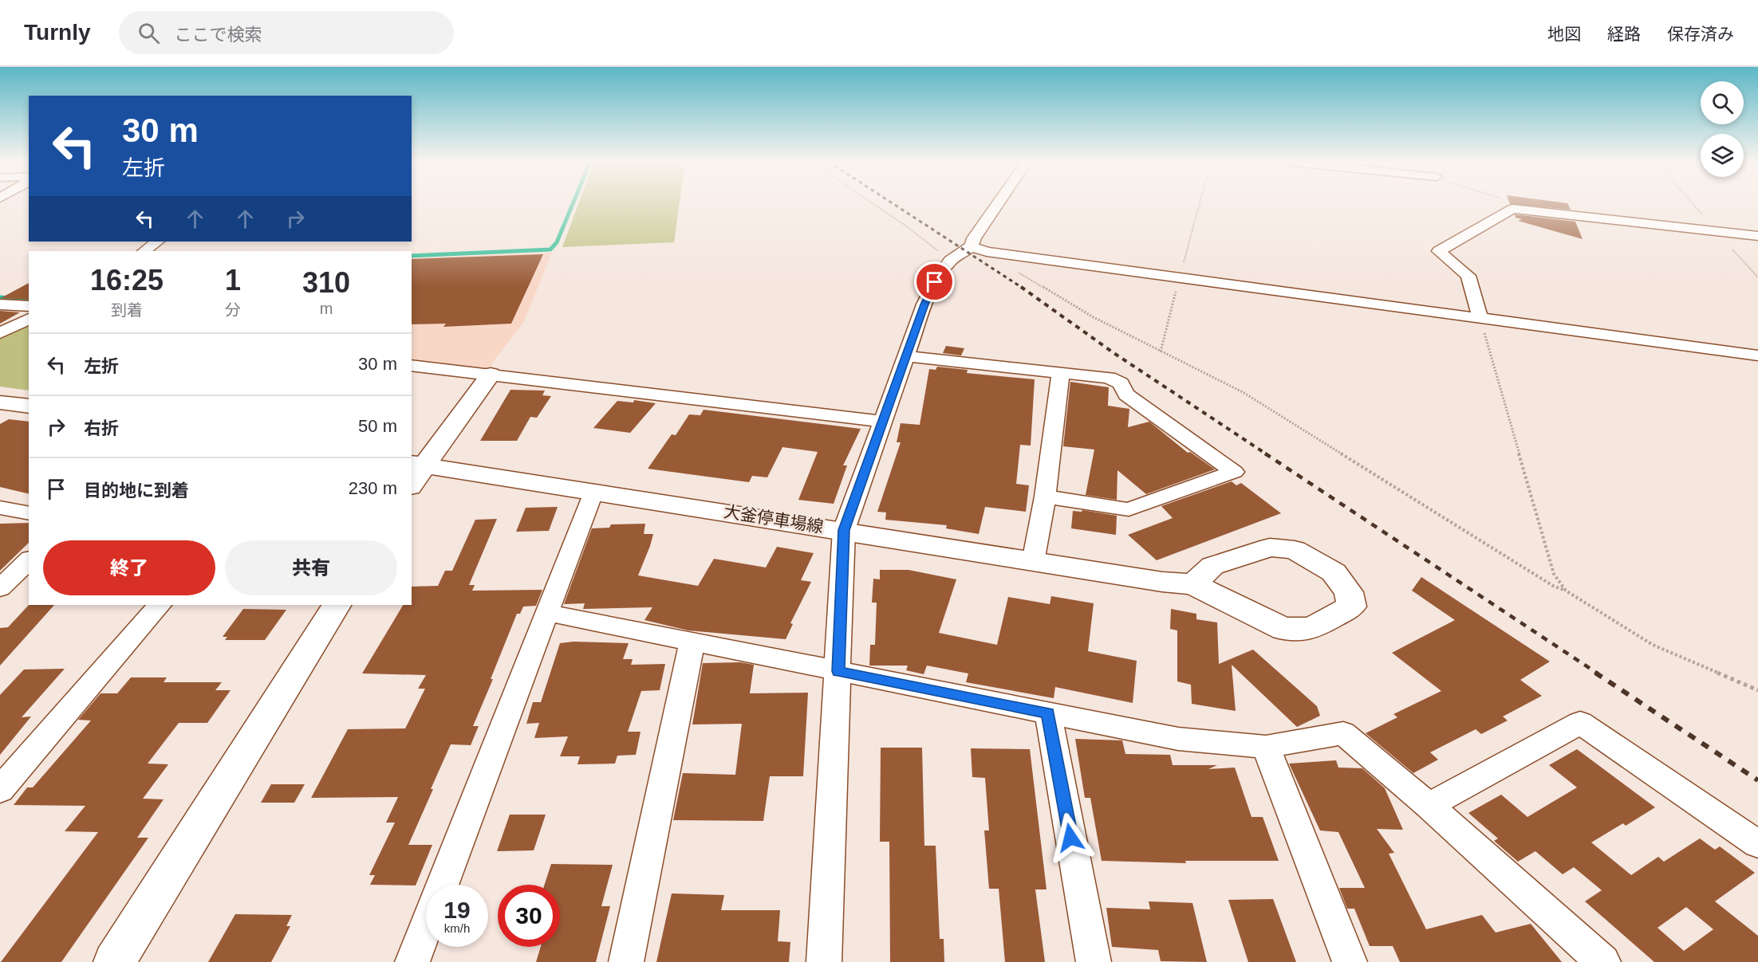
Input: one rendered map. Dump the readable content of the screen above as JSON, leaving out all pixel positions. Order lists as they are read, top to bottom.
{
  "streets": {
    "main road": ["大釜停車場線"]
  },
  "page": {
    "header": "Turnly",
    "search": "ここで検索",
    "nav": ["地図", "経路", "保存済み"],
    "turn": ["30 m", "左折"],
    "eta": [
      "16:25",
      "到着",
      "1",
      "分",
      "310",
      "m"
    ],
    "list": [
      {
        "name": "左折",
        "value": "30 m"
      },
      {
        "name": "右折",
        "value": "50 m"
      },
      {
        "name": "目的地に到着",
        "value": "230 m"
      }
    ],
    "buttons": ["終了", "共有"],
    "speed": "19 km/h",
    "limit": "30"
  }
}
